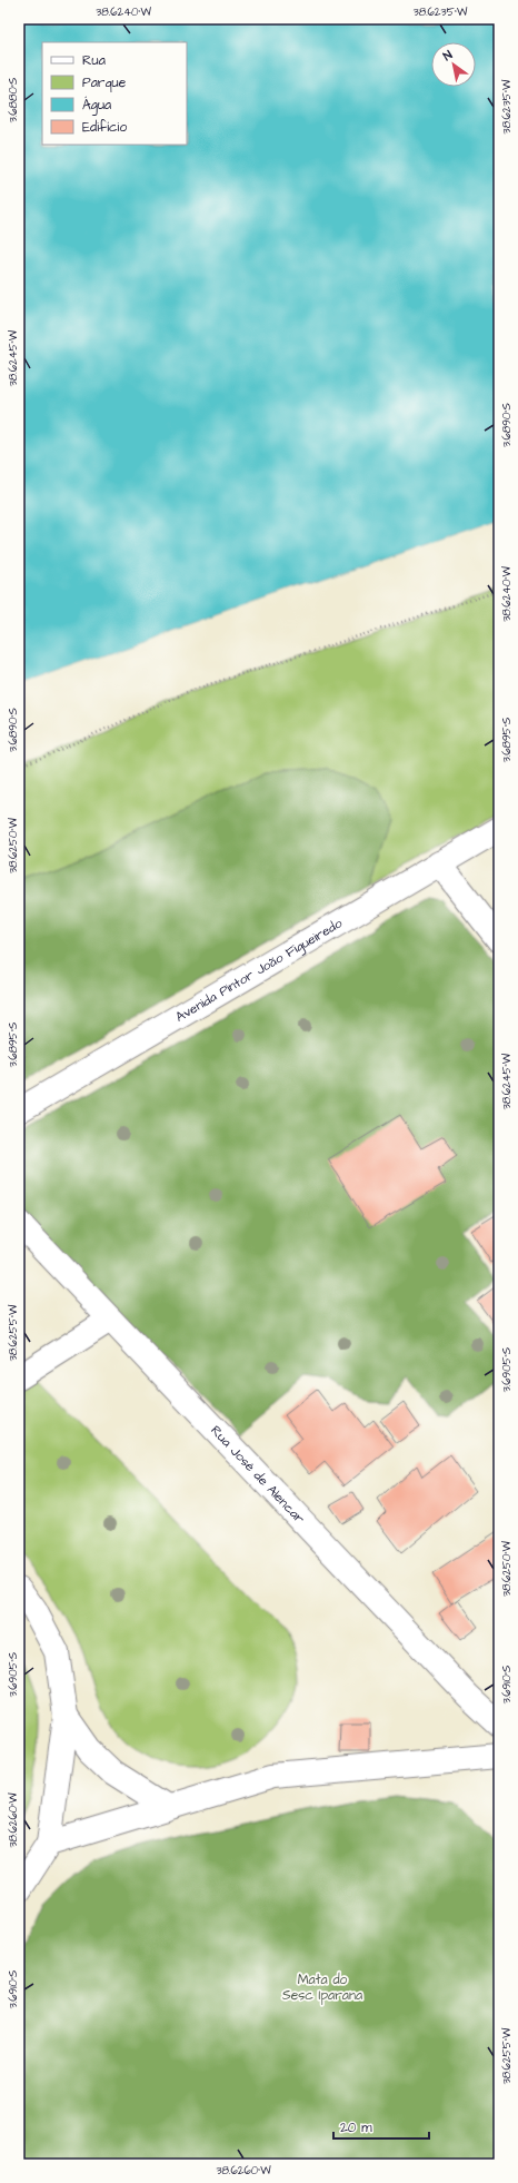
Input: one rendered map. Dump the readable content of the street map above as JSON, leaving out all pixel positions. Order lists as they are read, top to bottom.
{
  "streets": {
    "street": ["Avenida Pintor João Figueiredo", "Rua José de Alencar"]
  },
  "parks": ["Mata do Sesc Iparana"],
  "legend": [
    "Rua",
    "Parque",
    "Água",
    "Edifício"
  ],
  "scale_bar": "20 m",
  "north": "top left",
  "coordinates": [
    "38.6240°W",
    "38.6235°W",
    "3.6880°S",
    "38.6245°W",
    "3.6890°S",
    "3.6895°S",
    "38.6250°W",
    "38.6255°W",
    "3.6905°S",
    "3.6910°S",
    "38.6260°W"
  ]
}
